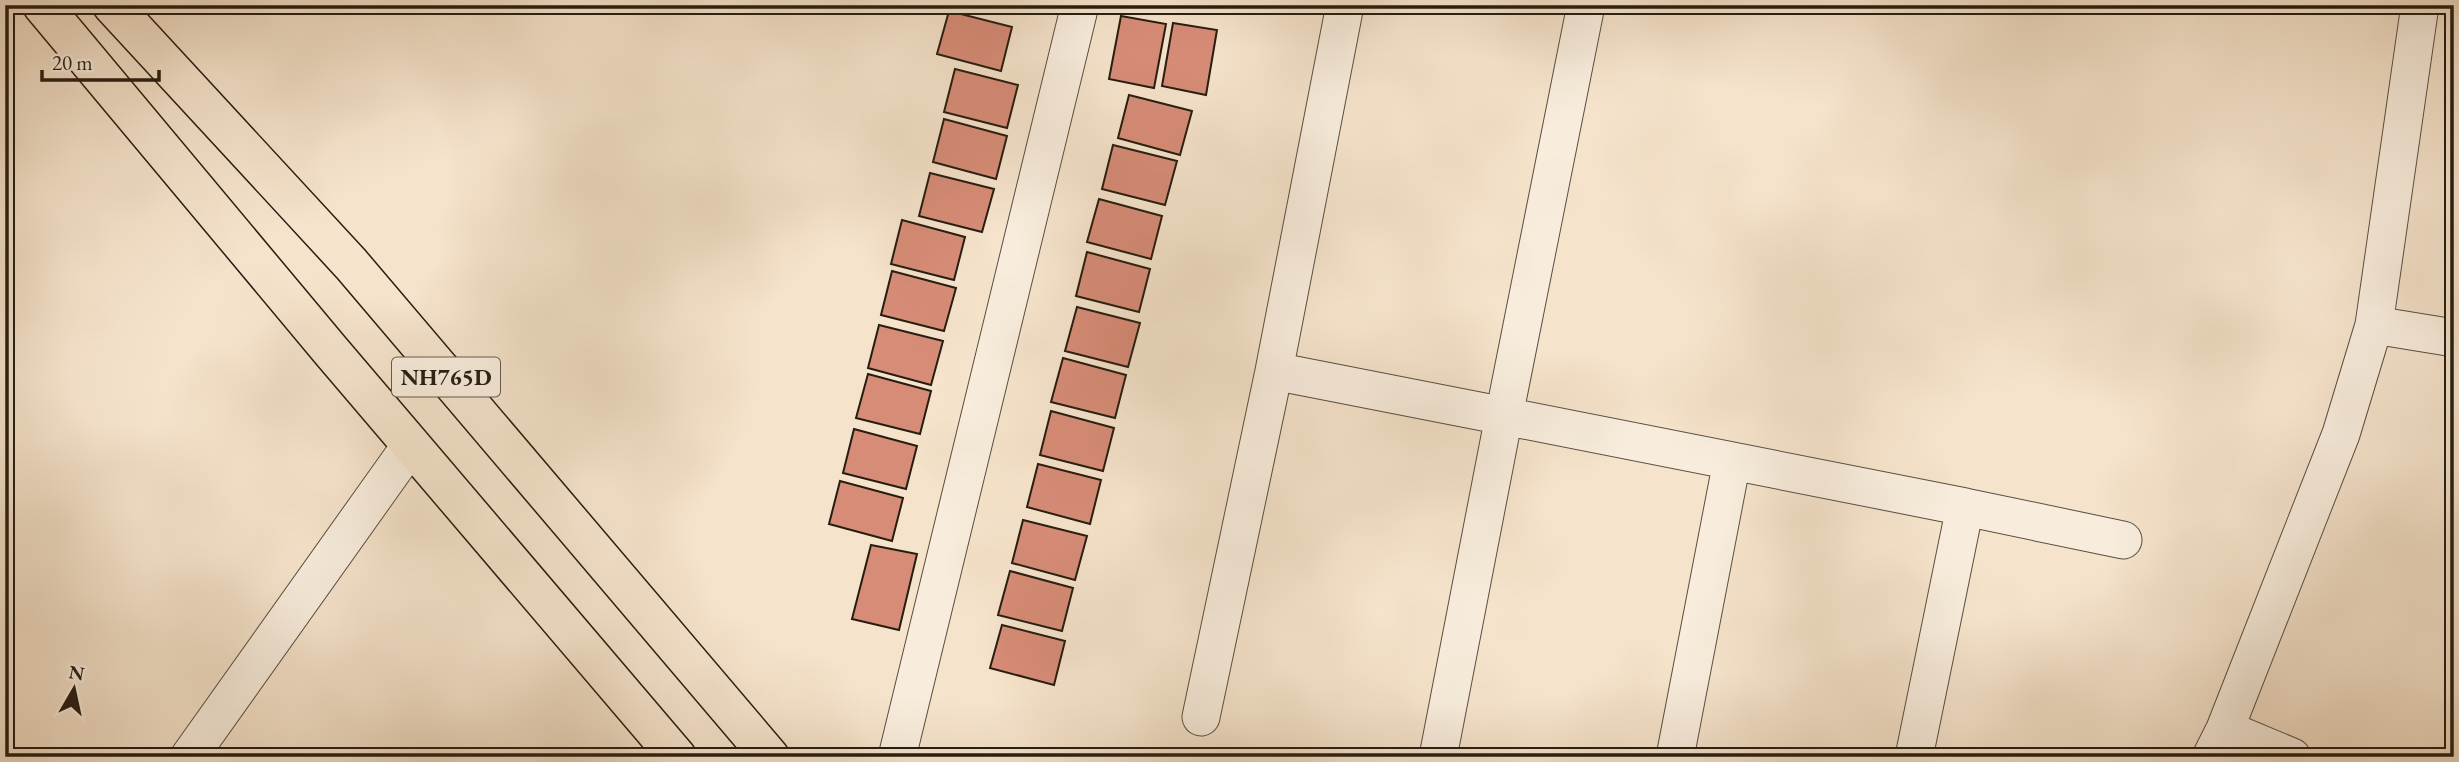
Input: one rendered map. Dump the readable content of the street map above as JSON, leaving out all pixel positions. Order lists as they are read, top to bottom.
{
  "streets": {
    "highway": ["NH765D"]
  },
  "scale_bar": "20 m",
  "north": "top"
}
